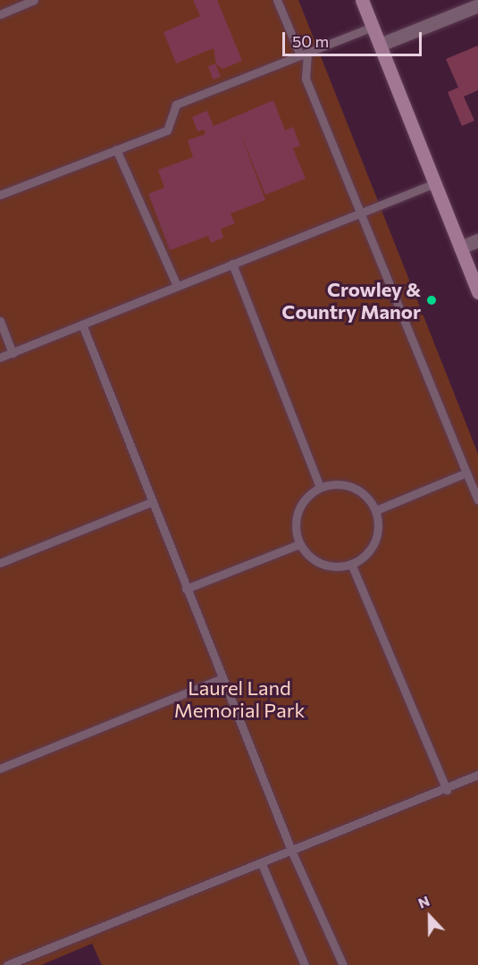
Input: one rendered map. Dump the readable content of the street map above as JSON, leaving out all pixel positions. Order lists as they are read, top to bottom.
{
  "parks": ["Laurel Land Memorial Park"],
  "places": ["Crowley & Country Manor"],
  "scale_bar": "50 m",
  "north": "top"
}
